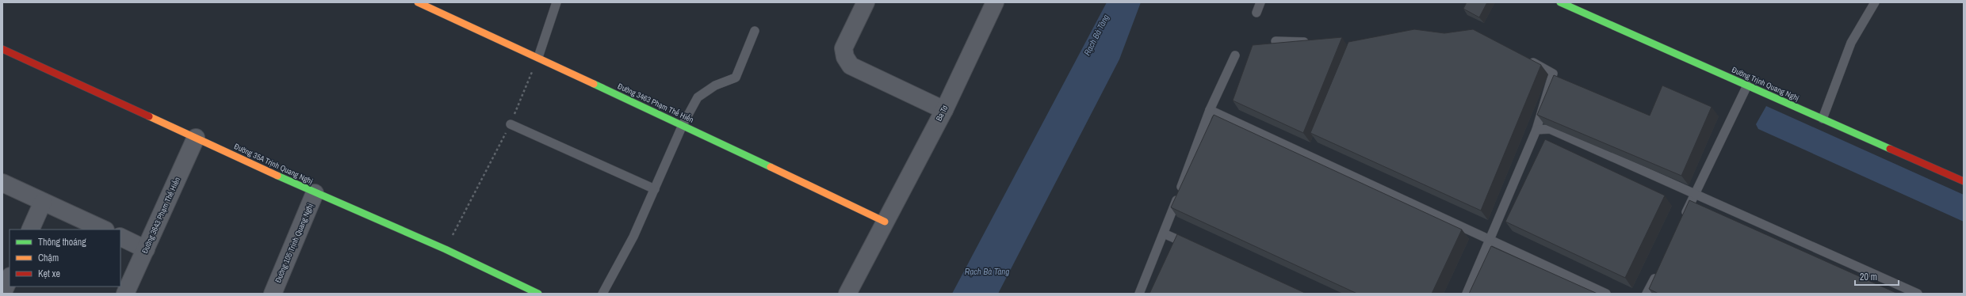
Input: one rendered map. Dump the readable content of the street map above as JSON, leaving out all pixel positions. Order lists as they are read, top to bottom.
{
  "streets": {
    "street": [
      "Đường Trịnh Quang Nghị",
      "Đường 3463 Phạm Thế Hiển",
      "Ba Tơ",
      "Đường 35A Trịnh Quang Nghị",
      "Đường 3643 Phạm Thế Hiển",
      "Đường 105 Trịnh Quang Nghị"
    ]
  },
  "crossings": [
    ["Đường 3463 Phạm Thế Hiển", "Ba Tơ"],
    ["Đường 35A Trịnh Quang Nghị", "Đường 3643 Phạm Thế Hiển"],
    ["Đường 35A Trịnh Quang Nghị", "Đường 105 Trịnh Quang Nghị"]
  ],
  "water": ["Rạch Bà Tàng"],
  "legend": ["Thông thoáng", "Chậm", "Kẹt xe"],
  "scale_bar": "20 m"
}
